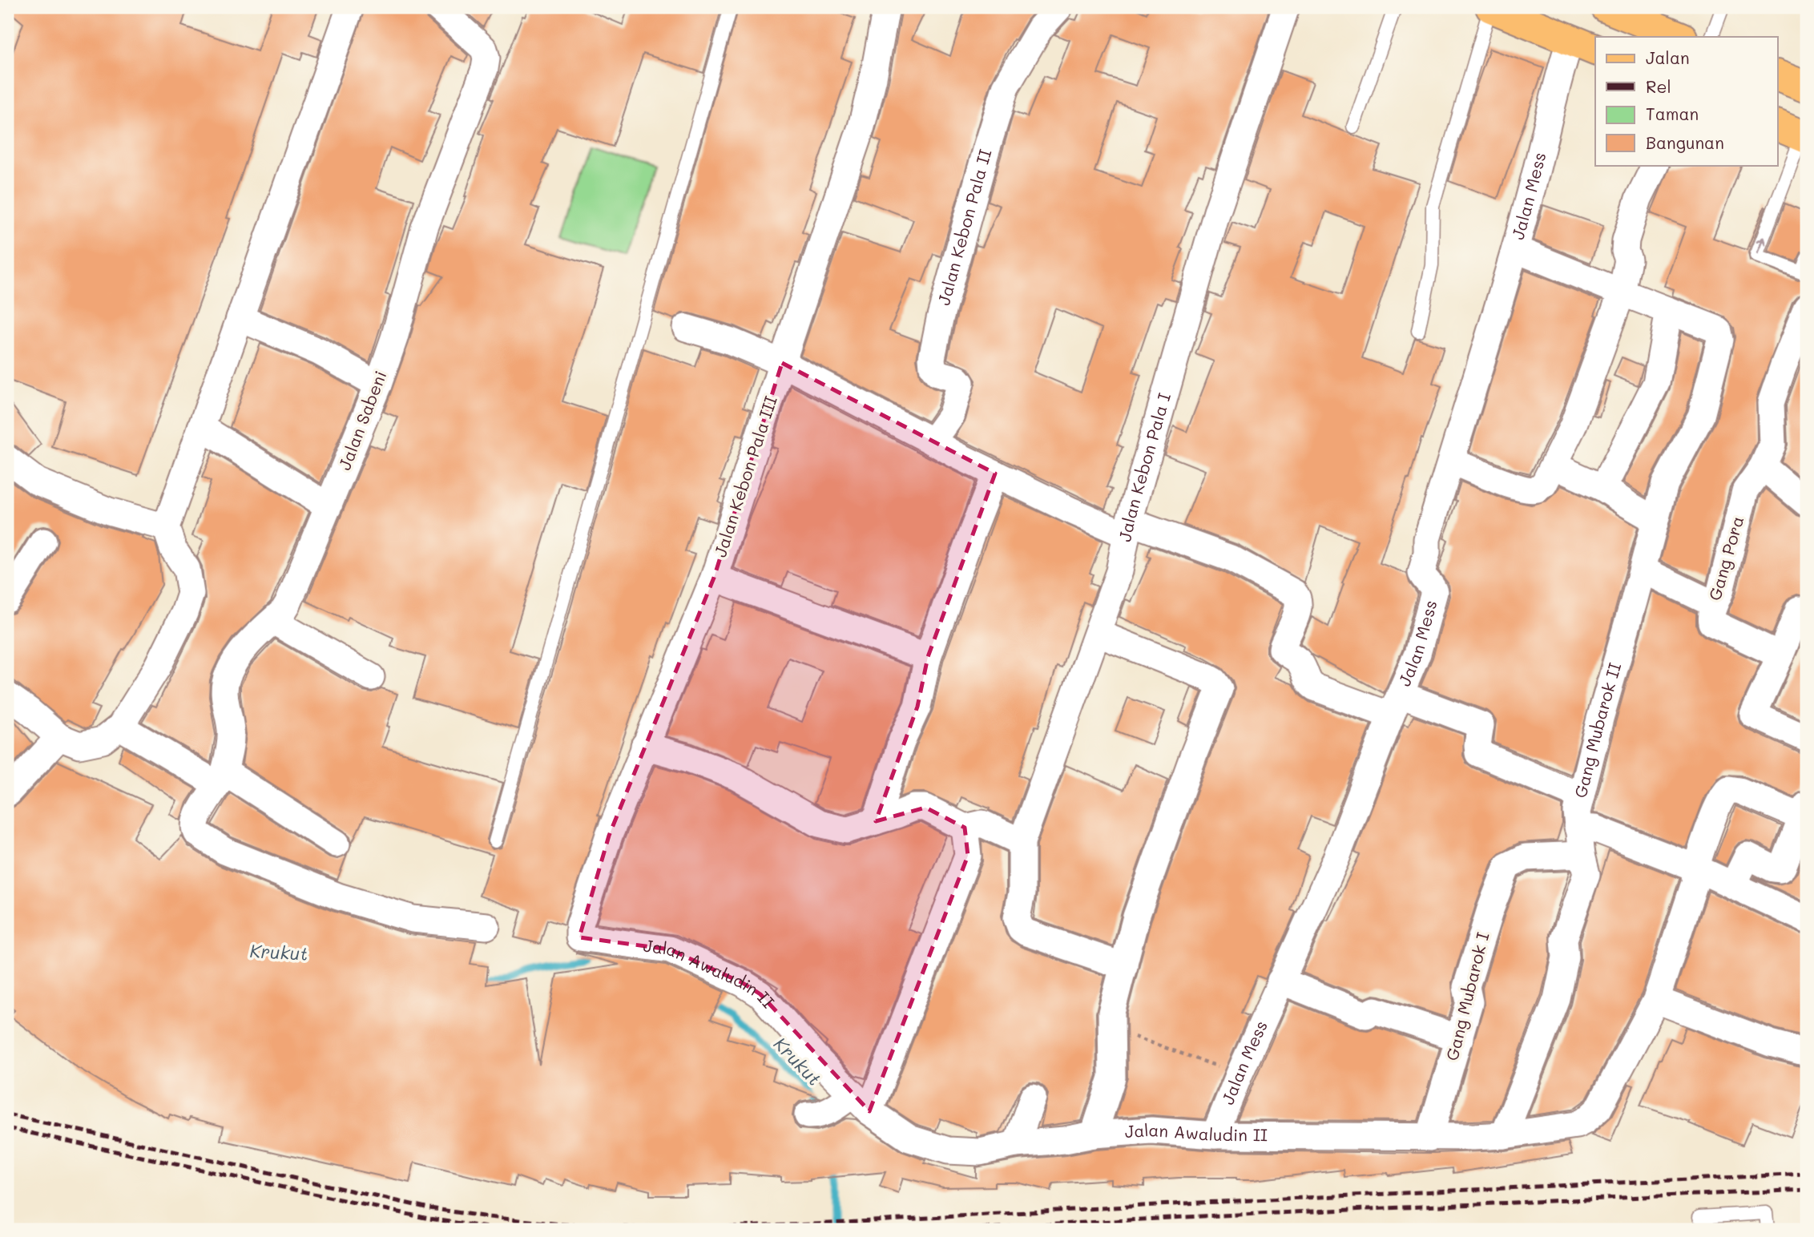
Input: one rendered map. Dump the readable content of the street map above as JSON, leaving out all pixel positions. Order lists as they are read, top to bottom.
{
  "streets": {
    "street": [
      "Jalan Mess",
      "Jalan Kebon Pala II",
      "Jalan Sabeni",
      "Jalan Kebon Pala I",
      "Jalan Kebon Pala III",
      "Gang Pora",
      "Gang Mubarok II",
      "Jalan Awaludin II",
      "Gang Mubarok I"
    ]
  },
  "crossings": [
    ["Jalan Mess", "Jalan Awaludin II"],
    ["Jalan Kebon Pala III", "Jalan Awaludin II"],
    ["Gang Mubarok II", "Jalan Awaludin II"],
    ["Gang Mubarok II", "Gang Mubarok I"],
    ["Jalan Awaludin II", "Gang Mubarok I"]
  ],
  "water": ["Krukut"],
  "legend": [
    "Jalan",
    "Rel",
    "Taman",
    "Bangunan"
  ]
}
